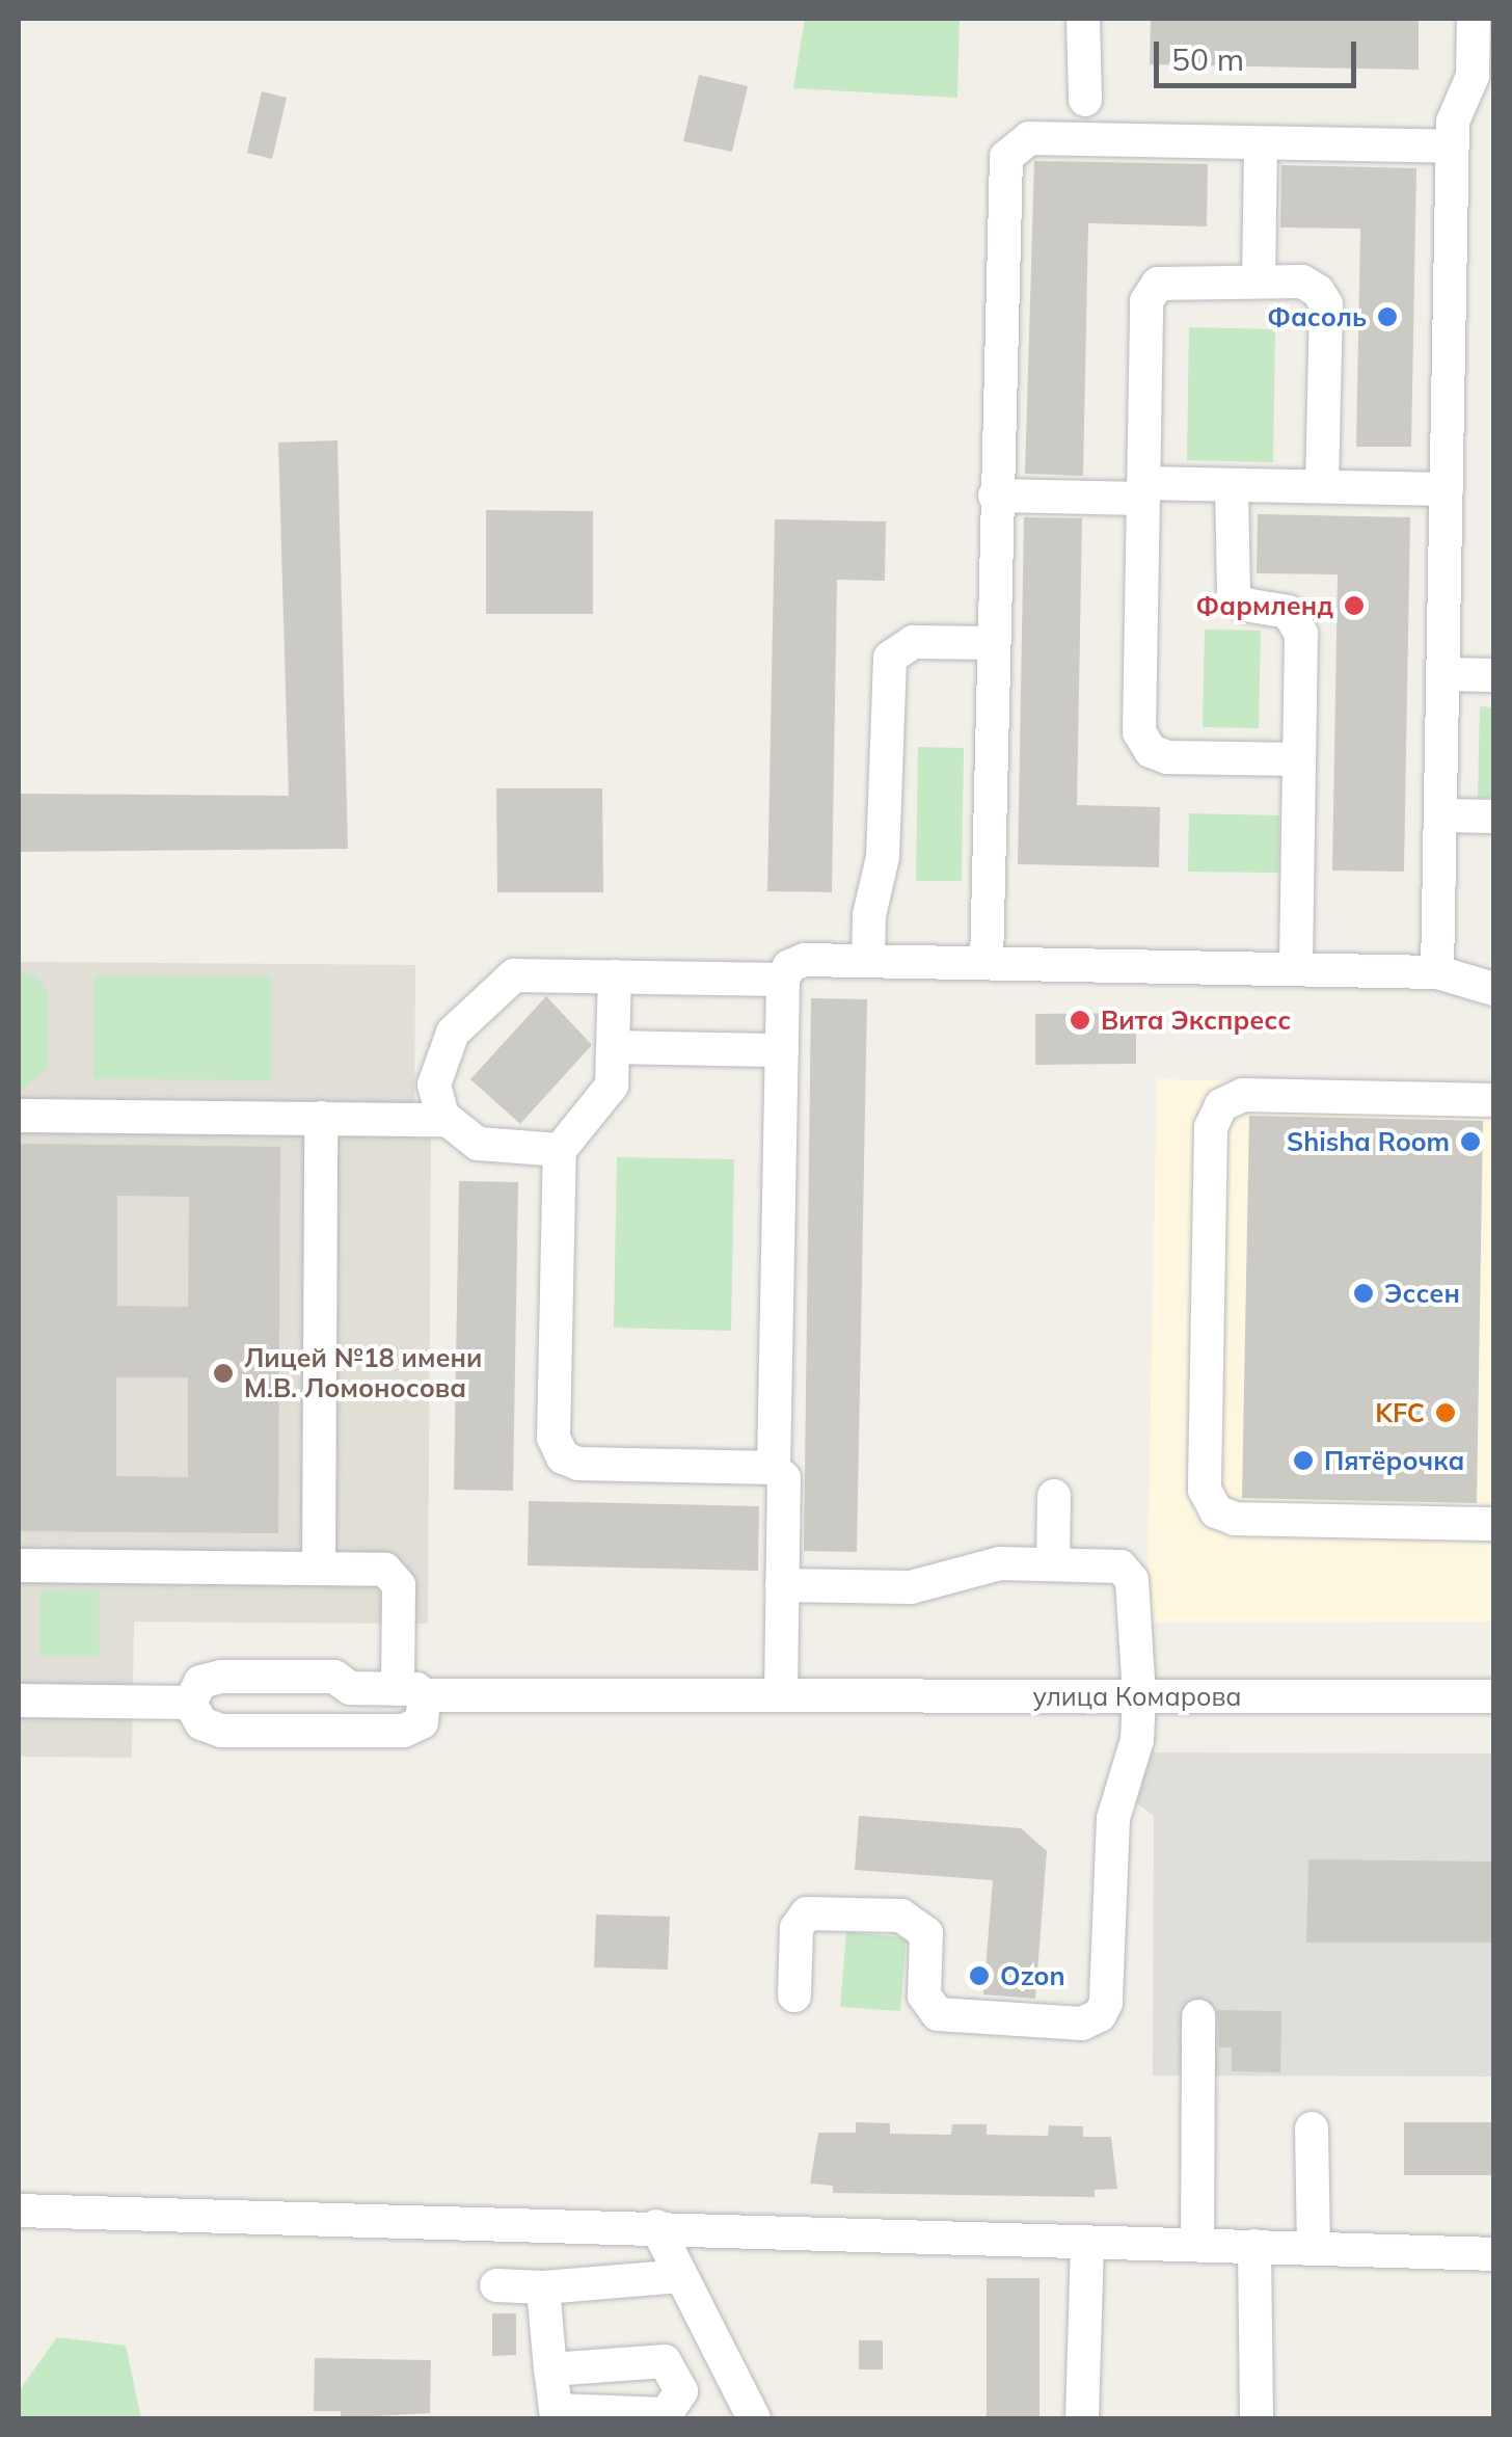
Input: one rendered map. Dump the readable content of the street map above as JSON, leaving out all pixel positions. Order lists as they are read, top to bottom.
{
  "streets": {
    "street": ["улица Комарова"]
  },
  "places": [
    "Фасоль",
    "Фармленд",
    "Вита Экспресс",
    "Shisha Room",
    "Эссен",
    "Лицей №18 имени М.В. Ломоносова",
    "KFC",
    "Пятёрочка",
    "Ozon"
  ],
  "scale_bar": "50 m"
}
